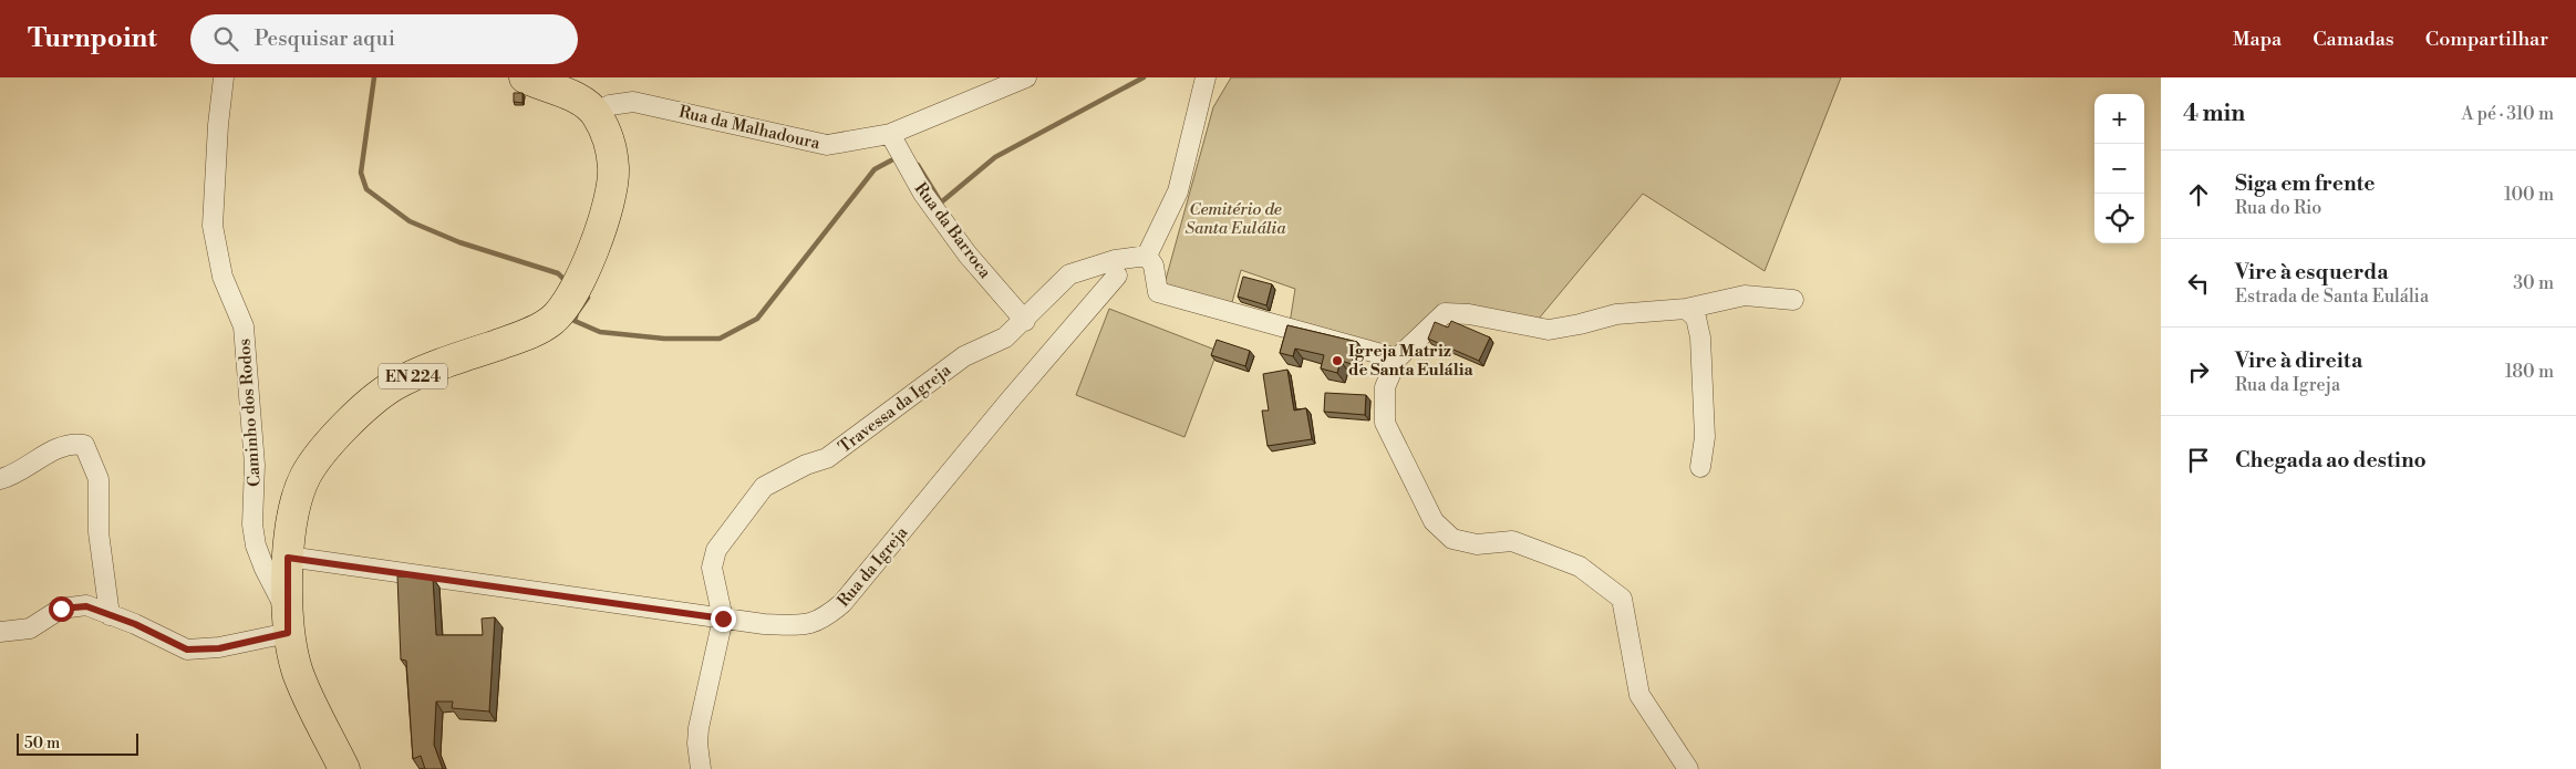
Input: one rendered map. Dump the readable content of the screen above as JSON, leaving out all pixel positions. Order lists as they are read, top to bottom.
{
  "streets": {
    "main road": ["EN 224"],
    "street": [
      "Rua da Malhadoura",
      "Rua da Barroca",
      "Travessa da Igreja",
      "Caminho dos Rodos",
      "Rua da Igreja"
    ]
  },
  "crossings": [
    ["Rua da Malhadoura", "Rua da Barroca"],
    ["Rua da Malhadoura", "EN 224"],
    ["Rua da Barroca", "Travessa da Igreja"],
    ["EN 224", "Caminho dos Rodos"],
    ["EN 224", "Rua da Igreja"],
    ["Travessa da Igreja", "Rua da Igreja"]
  ],
  "parks": ["Cemitério de Santa Eulália"],
  "places": ["Igreja Matriz de Santa Eulália"],
  "scale_bar": "50 m",
  "page": {
    "header": "Turnpoint",
    "search": "Pesquisar aqui",
    "nav": ["Mapa", "Camadas", "Compartilhar"],
    "heading": ["4 min", "A pé · 310 m"],
    "map_buttons": ["+", "−"],
    "list": [
      ["Siga em frente", "Rua do Rio", "100 m"],
      ["Vire à esquerda", "Estrada de Santa Eulália", "30 m"],
      ["Vire à direita", "Rua da Igreja", "180 m"],
      "Chegada ao destino"
    ],
    "scale": "50 m"
  }
}
